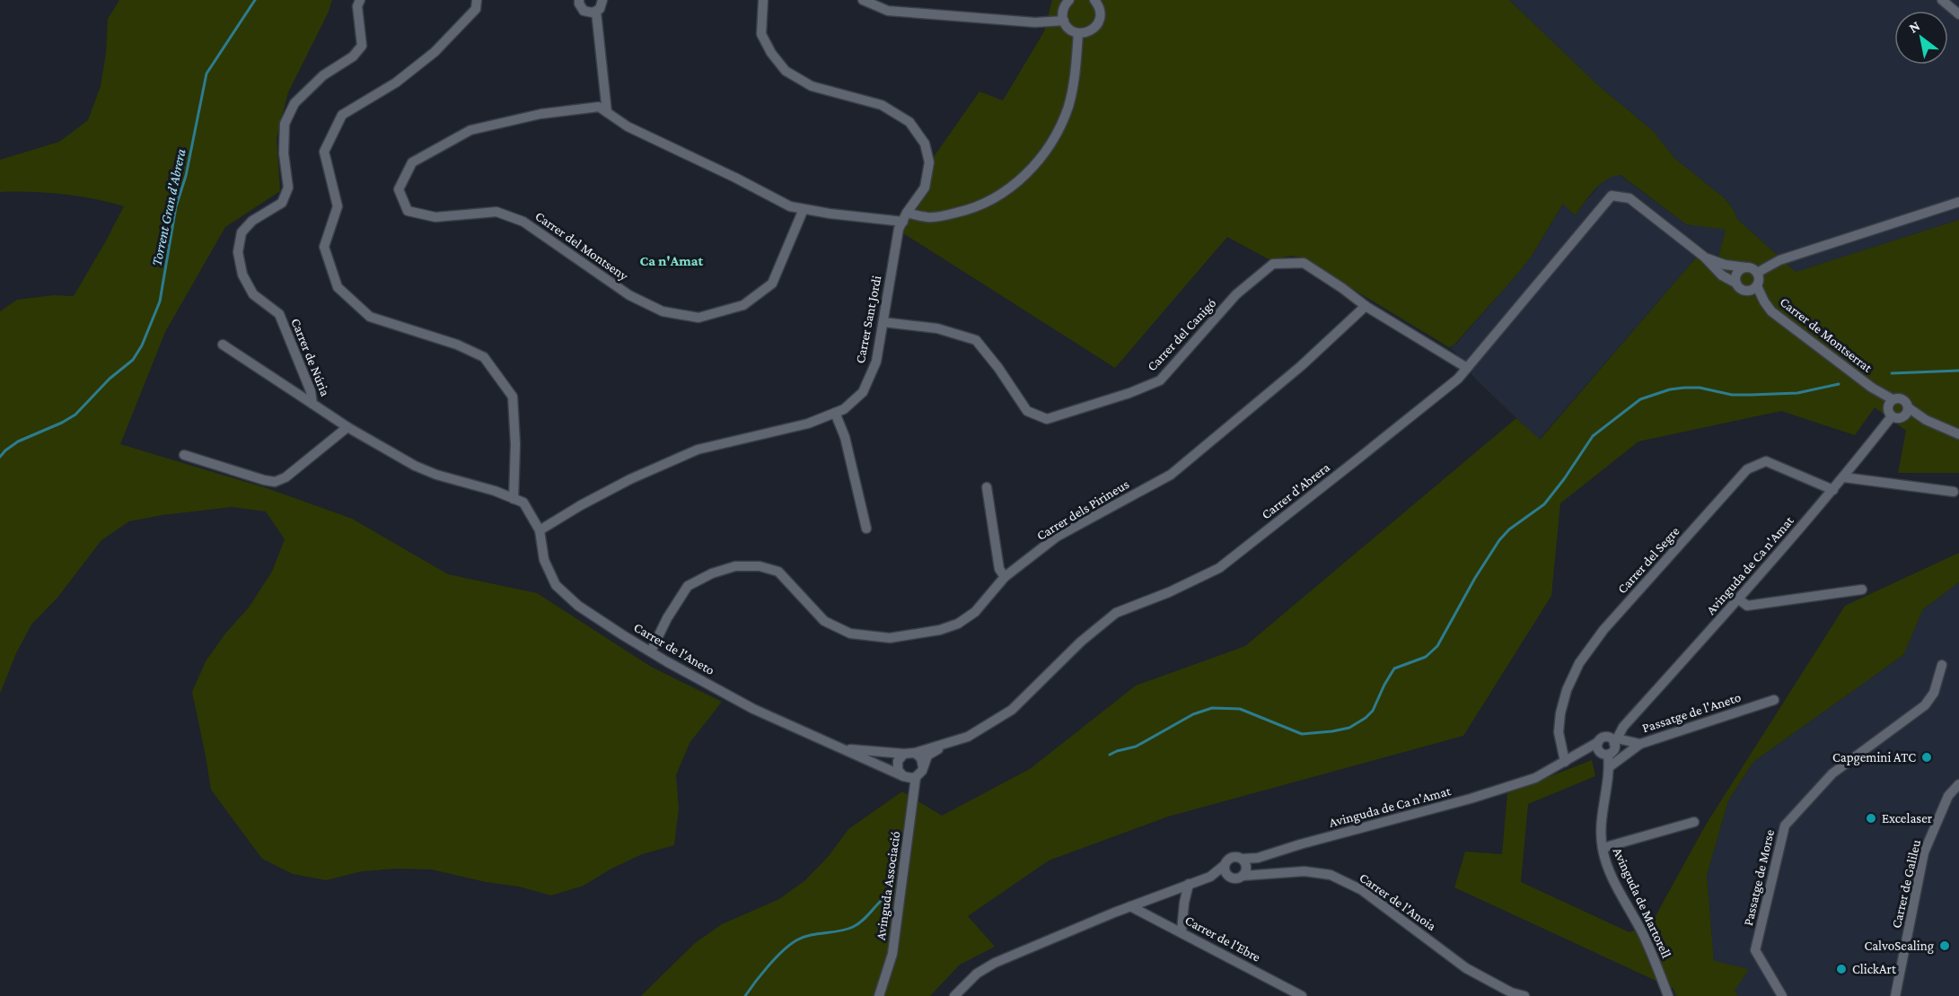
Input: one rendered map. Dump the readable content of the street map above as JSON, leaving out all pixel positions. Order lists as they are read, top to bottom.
{
  "streets": {
    "street": [
      "Carrer del Montseny",
      "Carrer Sant Jordi",
      "Carrer del Canigó",
      "Carrer de Montserrat",
      "Carrer de Núria",
      "Carrer d'Abrera",
      "Carrer dels Pirineus",
      "Carrer del Segre",
      "Avinguda de Ca n'Amat",
      "Carrer de l'Aneto",
      "Passatge de l'Aneto",
      "Passatge de Morse",
      "Carrer de Galileu",
      "Avinguda Associació",
      "Carrer de l'Anoia",
      "Avinguda de Martorell",
      "Carrer de l'Ebre"
    ]
  },
  "crossings": [
    ["Carrer del Montseny", "Carrer Sant Jordi"],
    ["Carrer Sant Jordi", "Carrer del Canigó"],
    ["Carrer Sant Jordi", "Carrer de Núria"],
    ["Carrer Sant Jordi", "Carrer de l'Aneto"],
    ["Carrer del Canigó", "Carrer d'Abrera"],
    ["Carrer del Canigó", "Carrer dels Pirineus"],
    ["Carrer de Montserrat", "Avinguda de Ca n'Amat"],
    ["Carrer de Núria", "Carrer de l'Aneto"],
    ["Carrer d'Abrera", "Carrer de l'Aneto"],
    ["Carrer d'Abrera", "Avinguda Associació"],
    ["Carrer dels Pirineus", "Carrer de l'Aneto"],
    ["Carrer del Segre", "Avinguda de Ca n'Amat"],
    ["Avinguda de Ca n'Amat", "Passatge de l'Aneto"],
    ["Avinguda de Ca n'Amat", "Carrer de l'Anoia"],
    ["Avinguda de Ca n'Amat", "Avinguda de Martorell"],
    ["Carrer de l'Aneto", "Avinguda Associació"]
  ],
  "districts": ["Ca n'Amat"],
  "water": ["Torrent Gran d'Abrera"],
  "places": [
    "Capgemini ATC",
    "Excelaser",
    "CalvoSealing",
    "ClickArt"
  ],
  "north": "top left"
}
